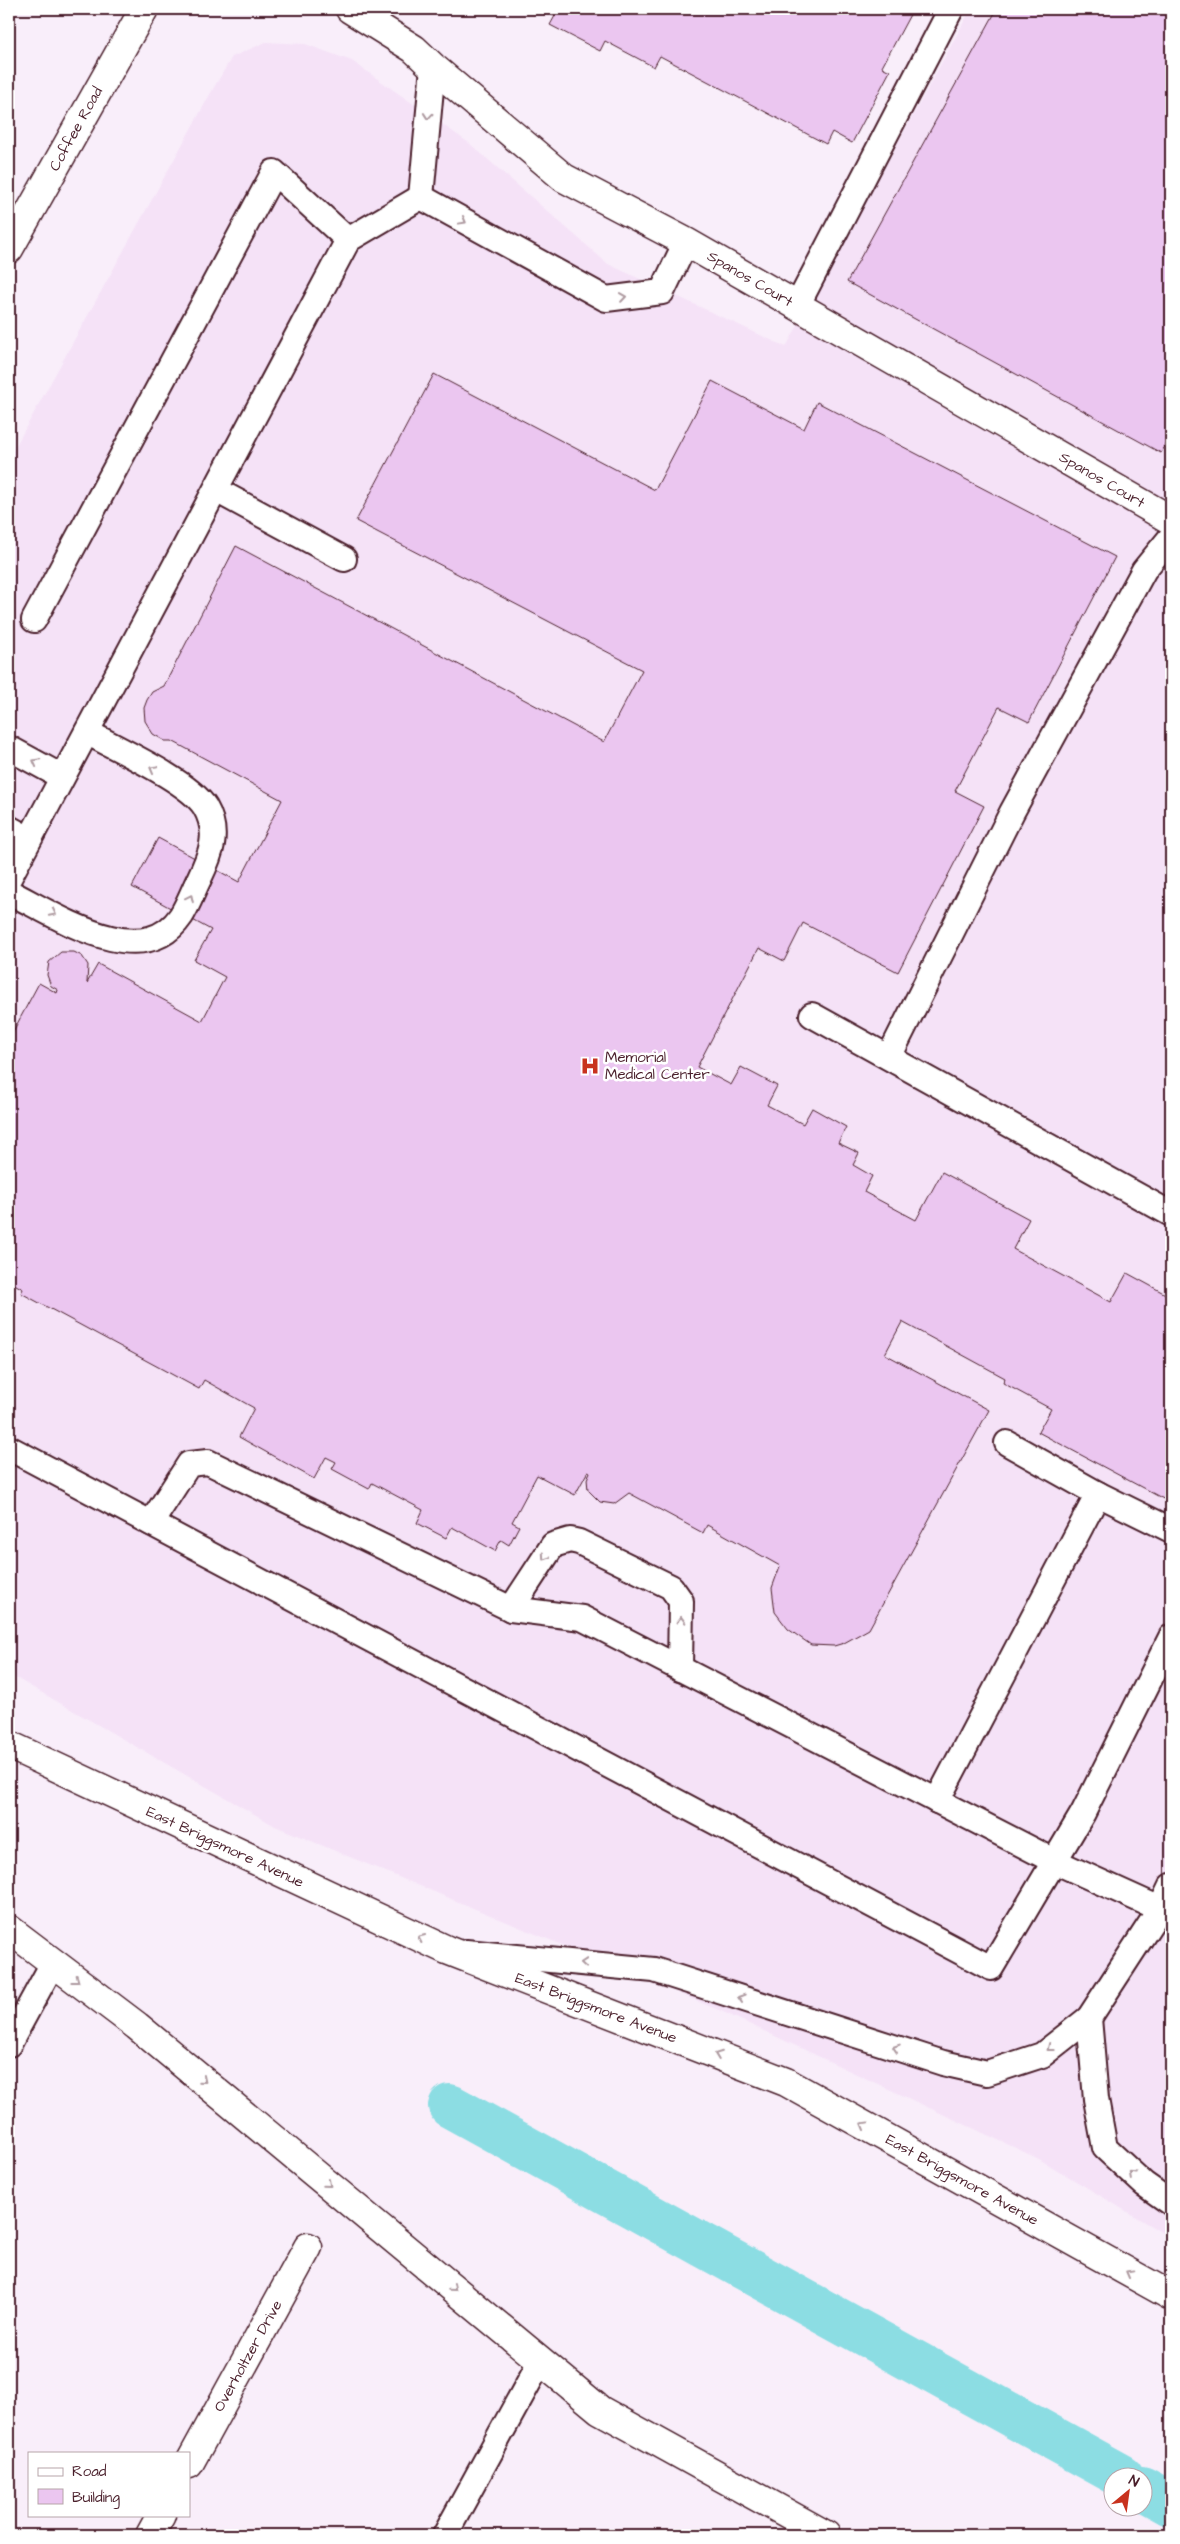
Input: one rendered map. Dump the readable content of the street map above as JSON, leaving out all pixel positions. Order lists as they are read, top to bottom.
{
  "streets": {
    "main road": [
      "Coffee Road",
      "Spanos Court",
      "East Briggsmore Avenue",
      "Overholtzer Drive"
    ]
  },
  "one_way": ["East Briggsmore Avenue"],
  "places": {
    "hospital": ["Memorial Medical Center"]
  },
  "legend": ["Road", "Building"],
  "north": "top right"
}
